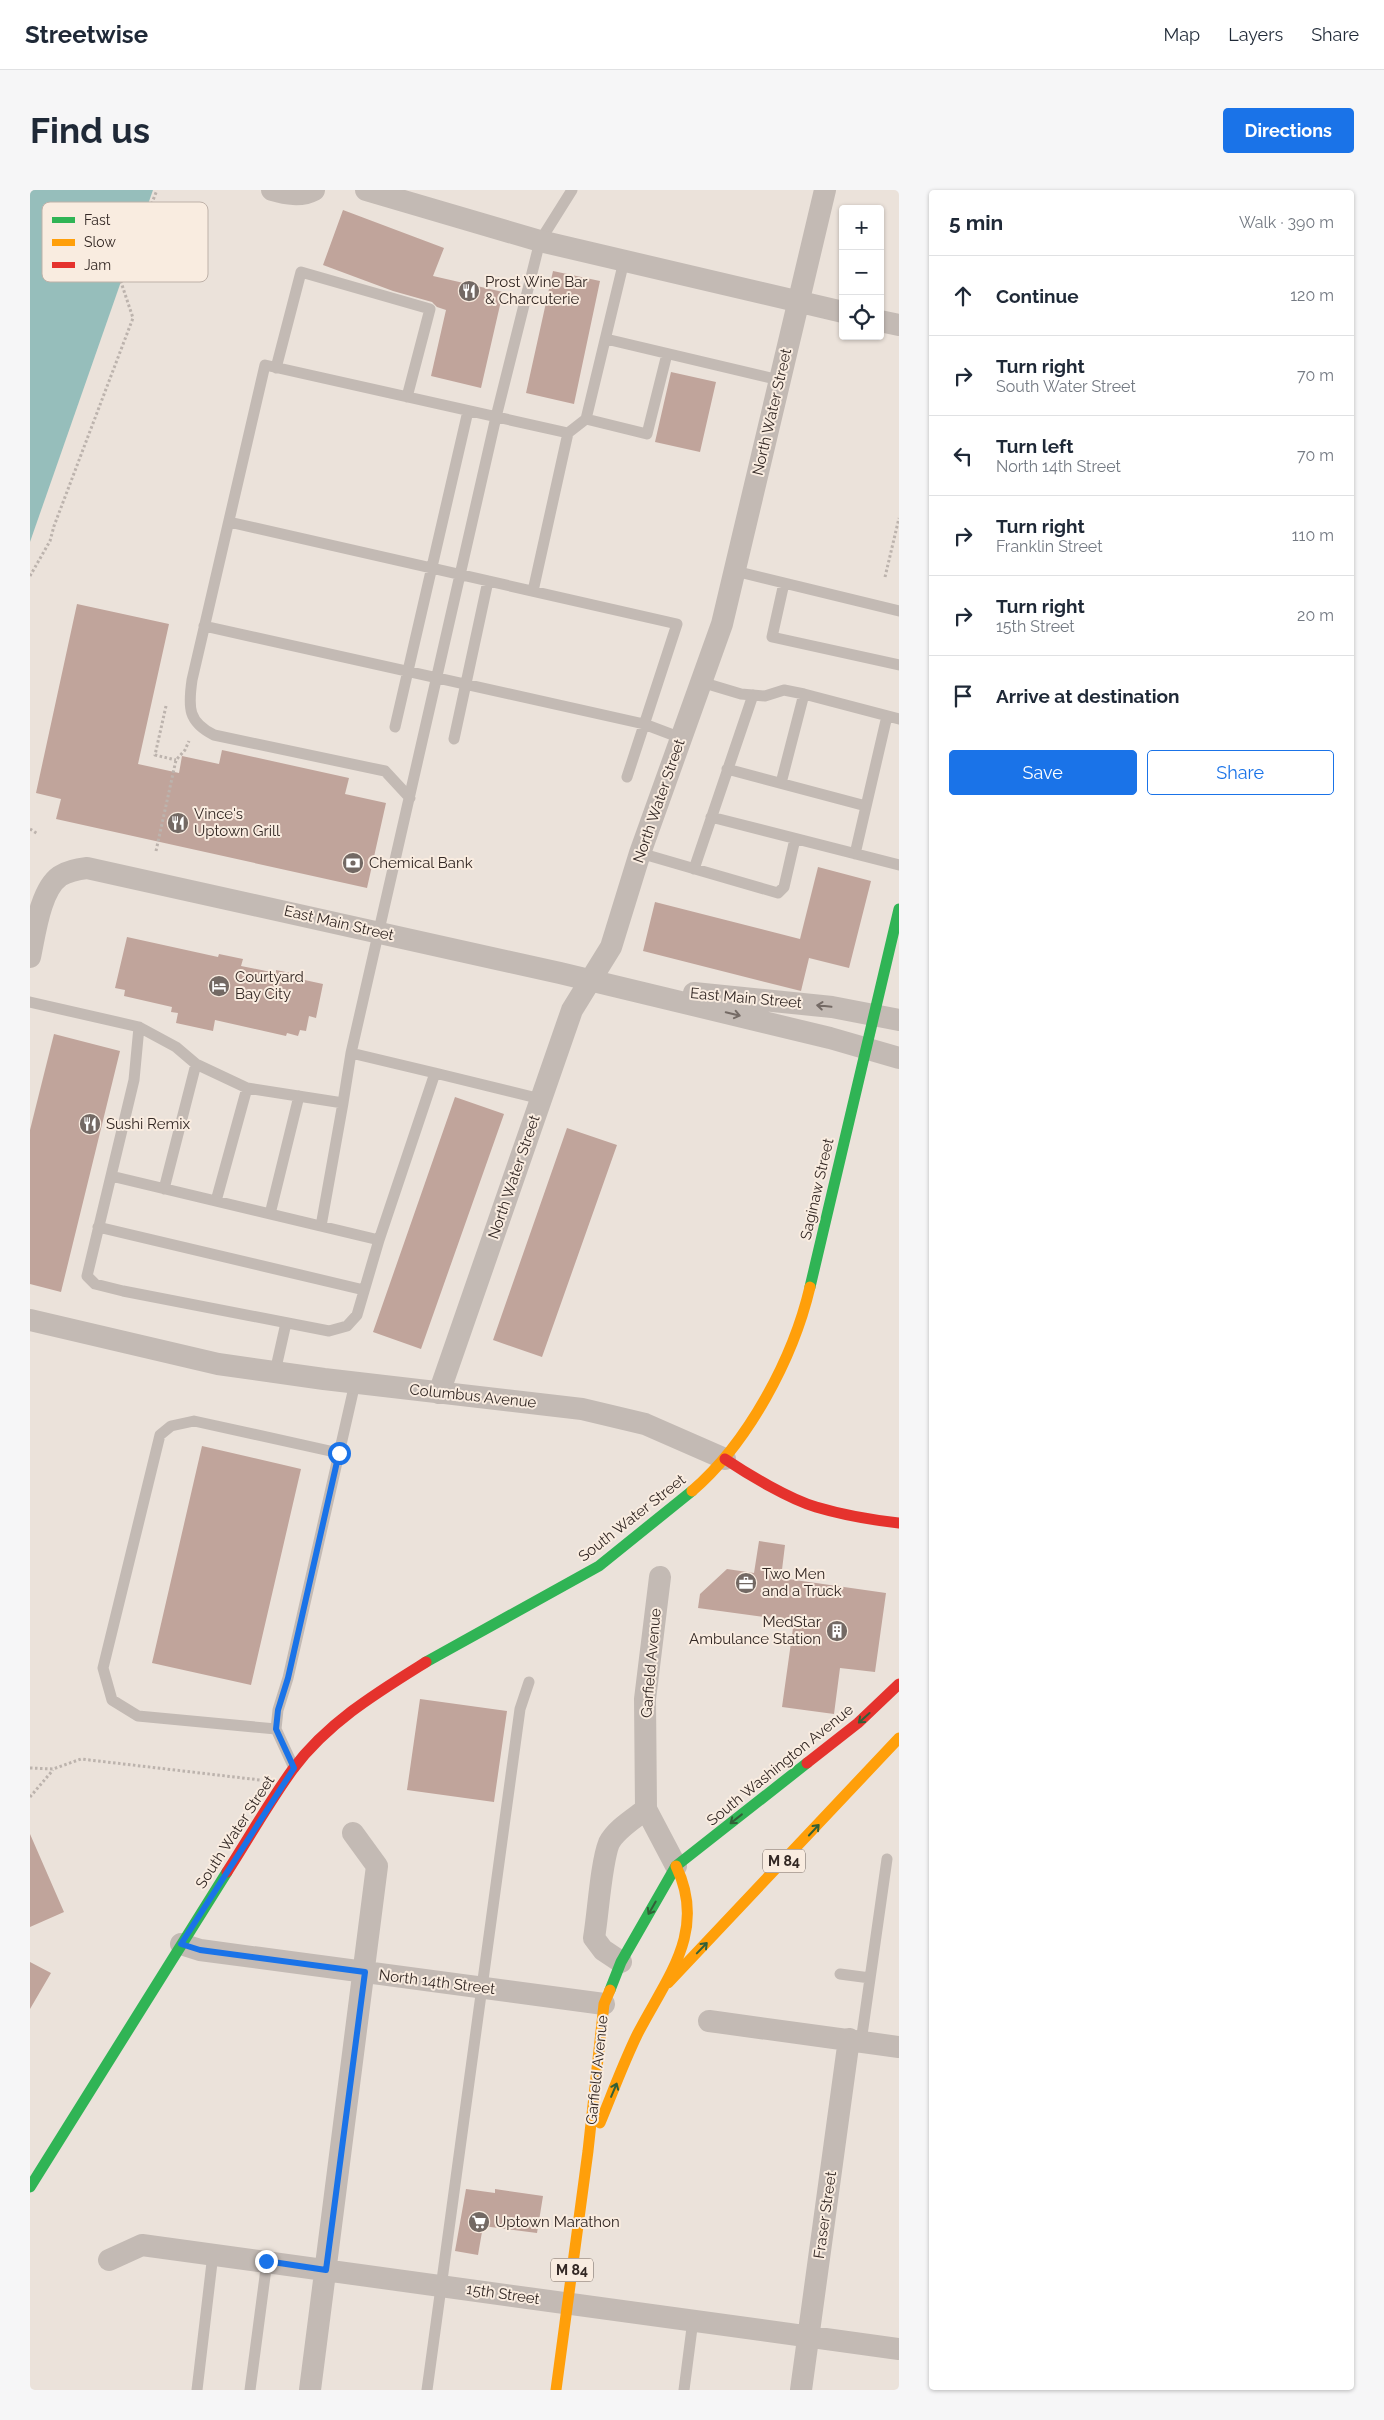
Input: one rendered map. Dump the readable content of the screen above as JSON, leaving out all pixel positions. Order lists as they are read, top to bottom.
{
  "streets": {
    "street": [
      "North Water Street",
      "East Main Street",
      "Saginaw Street",
      "Columbus Avenue",
      "South Water Street",
      "Garfield Avenue",
      "South Washington Avenue",
      "M 84",
      "North 14th Street",
      "Fraser Street",
      "15th Street"
    ]
  },
  "crossings": [
    ["North Water Street", "East Main Street"],
    ["North Water Street", "Columbus Avenue"],
    ["East Main Street", "Saginaw Street"],
    ["Saginaw Street", "Columbus Avenue"],
    ["Saginaw Street", "South Water Street"],
    ["Columbus Avenue", "South Water Street"],
    ["South Water Street", "North 14th Street"],
    ["Garfield Avenue", "South Washington Avenue"],
    ["Garfield Avenue", "M 84"],
    ["Garfield Avenue", "North 14th Street"],
    ["Garfield Avenue", "15th Street"],
    ["Fraser Street", "15th Street"]
  ],
  "places": {
    "restaurant": ["Prost Wine Bar & Charcuterie", "Vince's Uptown Grill", "Sushi Remix"],
    "bank": ["Chemical Bank"],
    "hotel": ["Courtyard Bay City"],
    "office": ["Two Men and a Truck"],
    "building": ["MedStar Ambulance Station"],
    "supermarket": ["Uptown Marathon"]
  },
  "legend": ["Fast", "Slow", "Jam"],
  "page": {
    "header": "Streetwise",
    "nav": ["Map", "Layers", "Share"],
    "buttons": [
      "Directions",
      ["Save", "Share"]
    ],
    "title": "Find us",
    "heading": ["5 min", "Walk · 390 m"],
    "map_buttons": ["+", "−"],
    "list": [
      ["Continue", "120 m"],
      ["Turn right", "South Water Street", "70 m"],
      ["Turn left", "North 14th Street", "70 m"],
      ["Turn right", "Franklin Street", "110 m"],
      ["Turn right", "15th Street", "20 m"],
      "Arrive at destination"
    ]
  }
}
